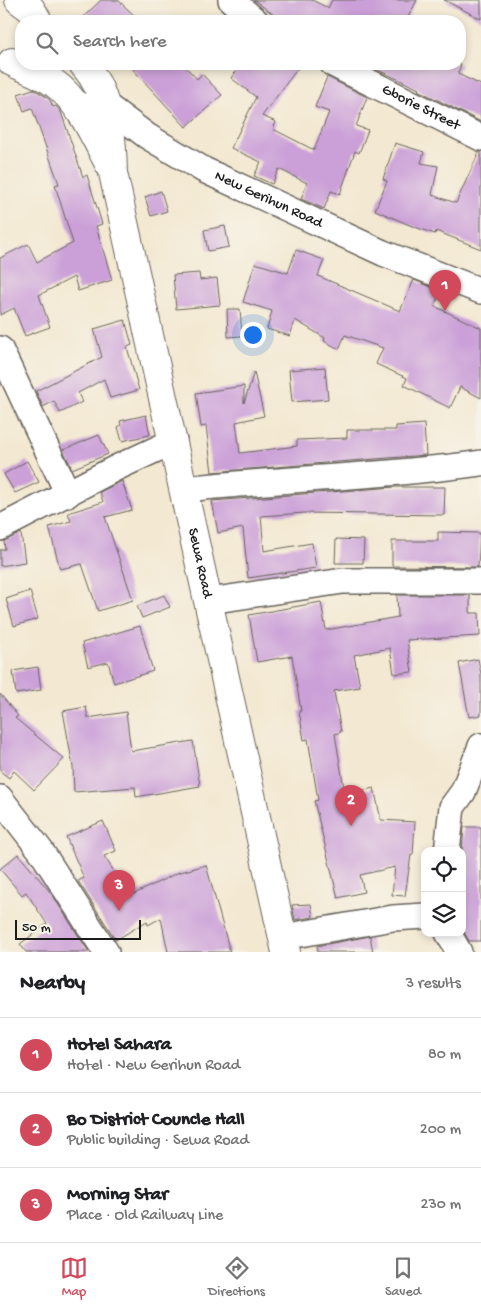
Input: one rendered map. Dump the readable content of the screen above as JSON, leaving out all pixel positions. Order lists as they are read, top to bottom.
{
  "streets": {
    "main road": ["Sewa Road"],
    "street": ["Gborie Street", "New Gerihun Road"]
  },
  "scale_bar": "50 m",
  "page": {
    "search": "Search here",
    "pins": ["1", "2", "3"],
    "scale": "50 m",
    "heading": ["Nearby", "3 results"],
    "list": [
      {
        "mark": "1",
        "name": "Hotel Sahara",
        "note": "Hotel · New Gerihun Road",
        "value": "80 m"
      },
      {
        "mark": "2",
        "name": "Bo District Councle Hall",
        "note": "Public building · Sewa Road",
        "value": "200 m"
      },
      {
        "mark": "3",
        "name": "Morning Star",
        "note": "Place · Old Railway Line",
        "value": "230 m"
      }
    ],
    "nav": ["Map", "Directions", "Saved"]
  }
}
